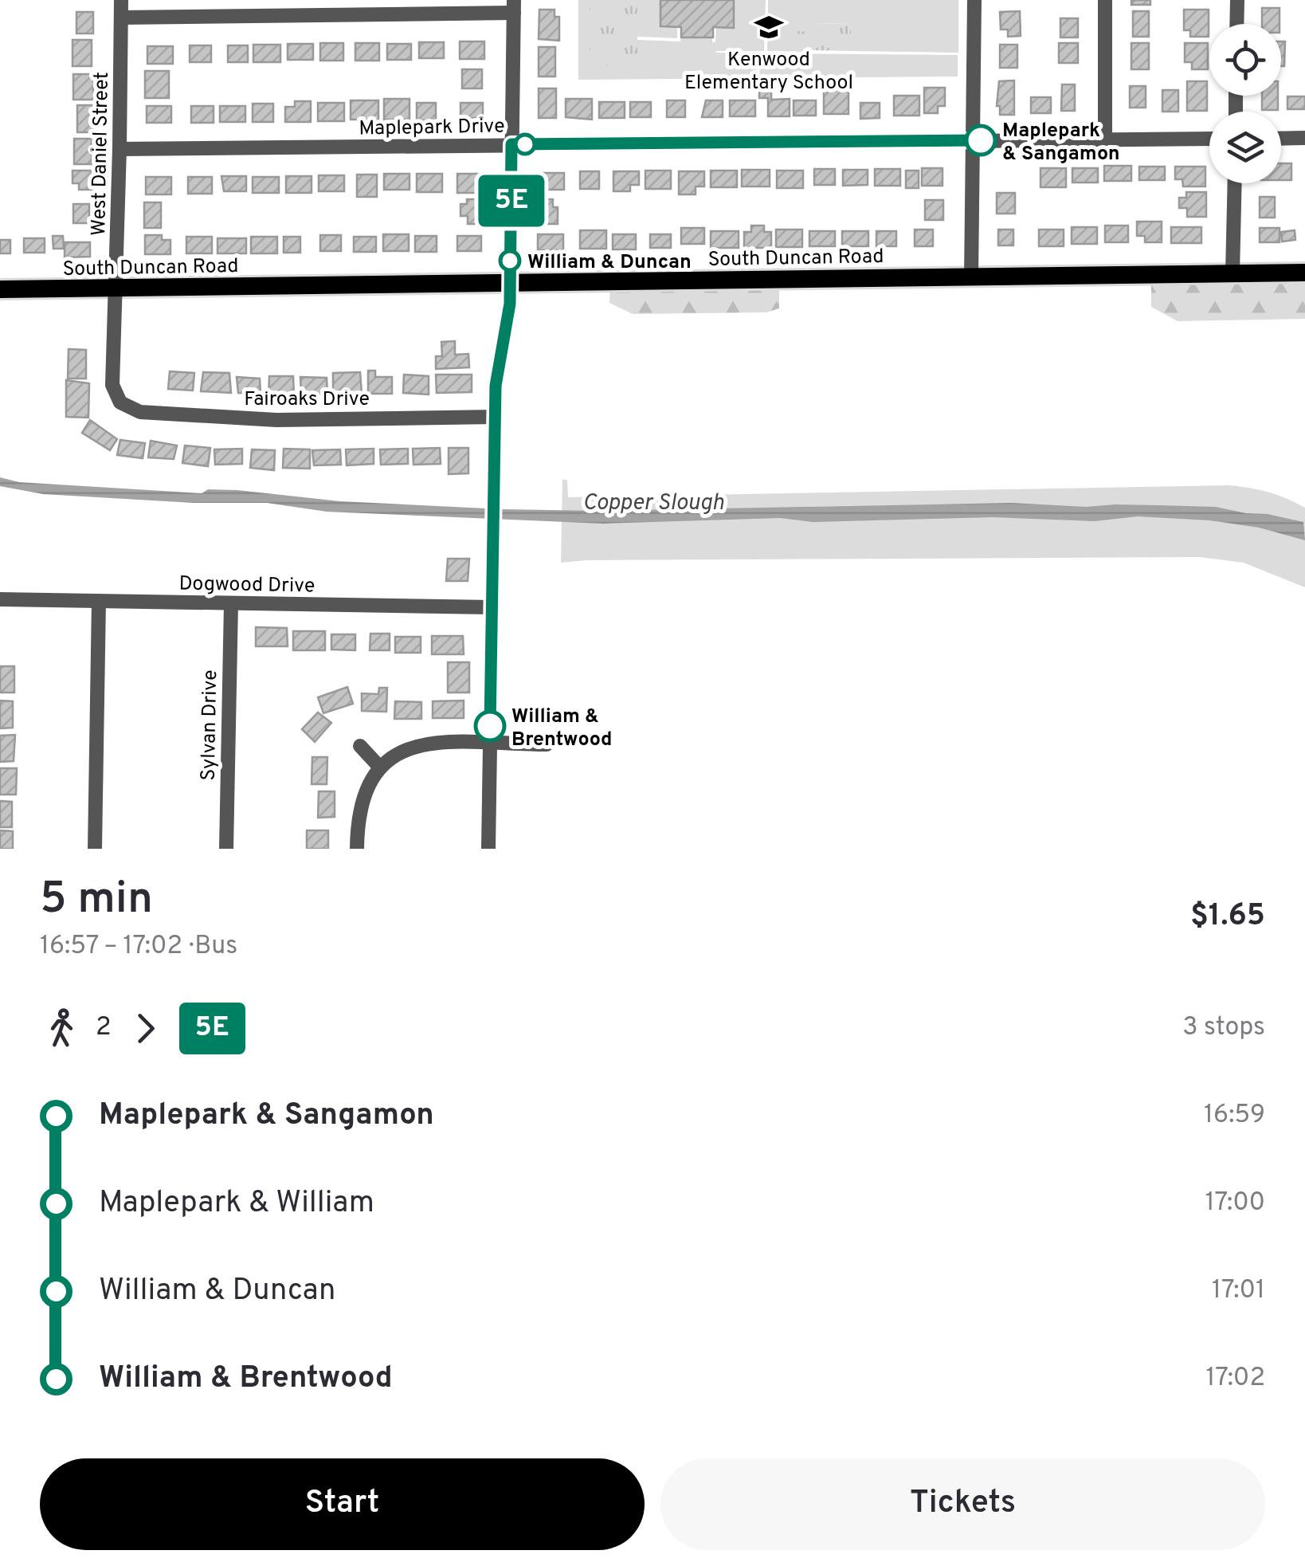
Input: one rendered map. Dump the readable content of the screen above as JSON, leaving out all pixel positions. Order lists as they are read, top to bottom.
{
  "streets": {
    "main road": ["South Duncan Road"],
    "street": [
      "Maplepark Drive",
      "West Daniel Street",
      "Fairoaks Drive",
      "Dogwood Drive",
      "Sylvan Drive"
    ]
  },
  "crossings": [
    ["Maplepark Drive", "West Daniel Street"],
    ["West Daniel Street", "South Duncan Road"],
    ["West Daniel Street", "Fairoaks Drive"],
    ["Dogwood Drive", "Sylvan Drive"]
  ],
  "water": ["Copper Slough"],
  "places": {
    "school or university": ["Kenwood Elementary School"],
    "other": ["Maplepark & Sangamon", "William & Duncan", "William & Brentwood"]
  },
  "lines": ["bus line 5E"],
  "page": {
    "on_map": "5E",
    "heading": ["5 min", "16:57 – 17:02 · Bus", "$1.65"],
    "legs": ["2", "5E", "3 stops"],
    "list": [
      {
        "name": "Maplepark & Sangamon",
        "value": "16:59"
      },
      {
        "name": "Maplepark & William",
        "value": "17:00"
      },
      {
        "name": "William & Duncan",
        "value": "17:01"
      },
      {
        "name": "William & Brentwood",
        "value": "17:02"
      }
    ],
    "buttons": ["Start", "Tickets"]
  }
}
